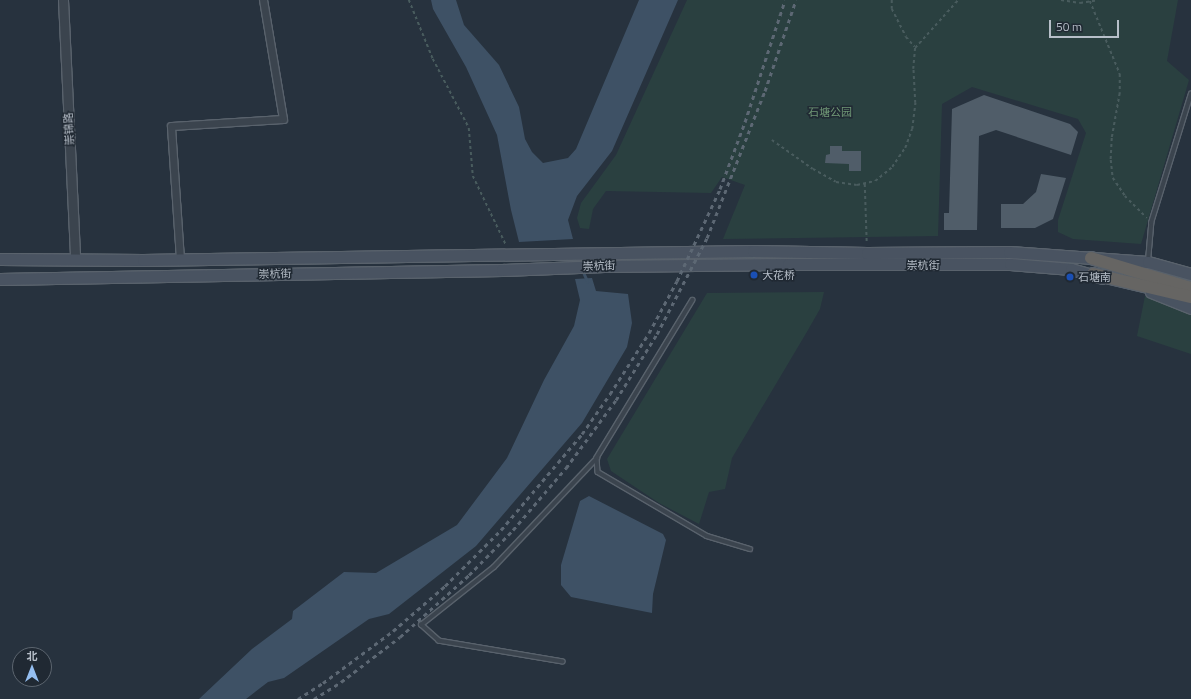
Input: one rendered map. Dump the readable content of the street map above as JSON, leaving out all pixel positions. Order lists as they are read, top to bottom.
{
  "streets": {
    "main road": ["崇杭街"],
    "street": ["崇锦路"]
  },
  "crossings": [
    ["崇锦路", "崇杭街"]
  ],
  "parks": ["石塘公园"],
  "places": ["大花桥", "石塘南"],
  "scale_bar": "50 m",
  "north": "top"
}
